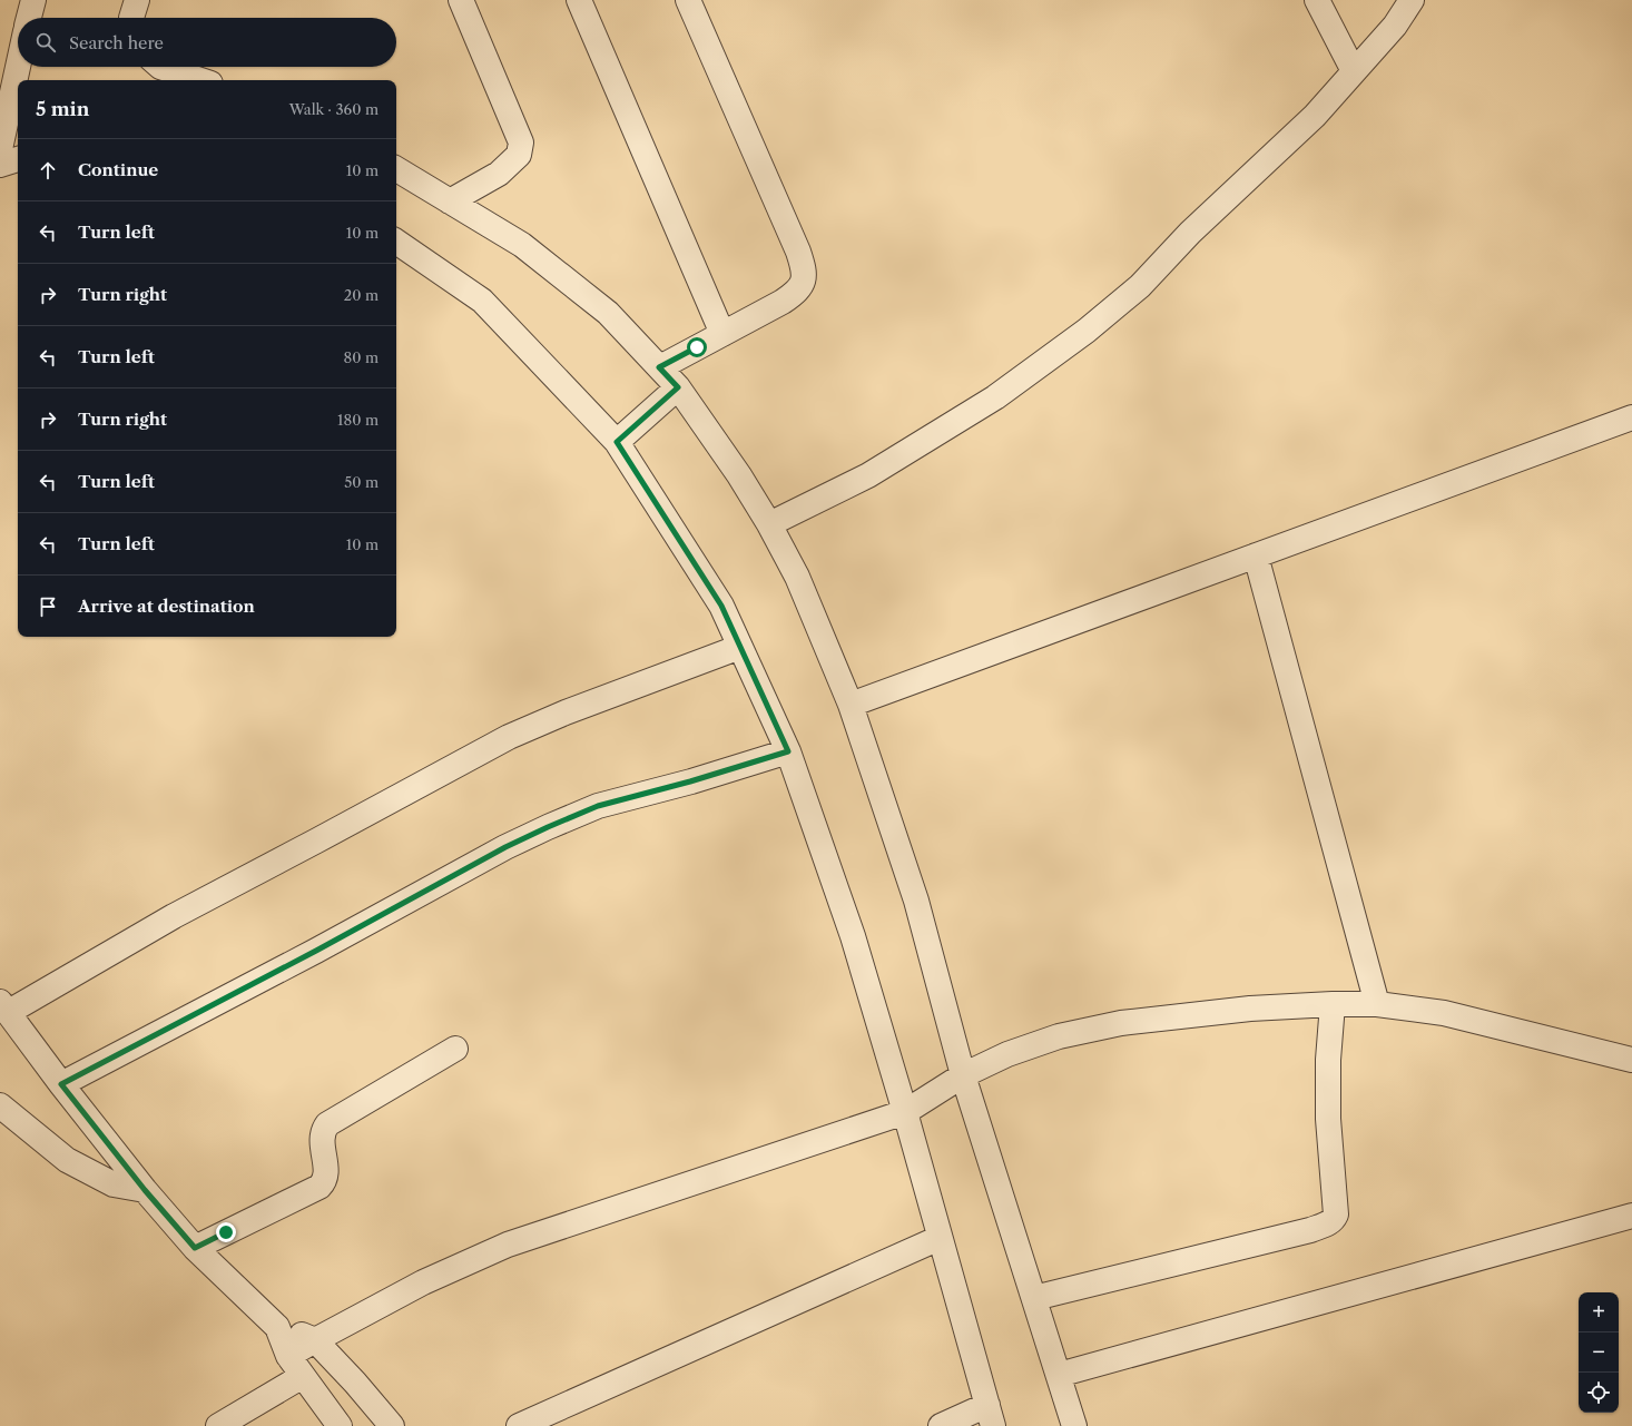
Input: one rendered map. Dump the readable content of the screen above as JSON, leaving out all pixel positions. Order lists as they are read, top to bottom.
{
  "page": {
    "search": "Search here",
    "heading": ["5 min", "Walk · 360 m"],
    "list": [
      ["Continue", "10 m"],
      ["Turn left", "10 m"],
      ["Turn right", "20 m"],
      ["Turn left", "80 m"],
      ["Turn right", "180 m"],
      ["Turn left", "50 m"],
      ["Turn left", "10 m"],
      "Arrive at destination"
    ],
    "map_buttons": ["+", "−"]
  }
}
